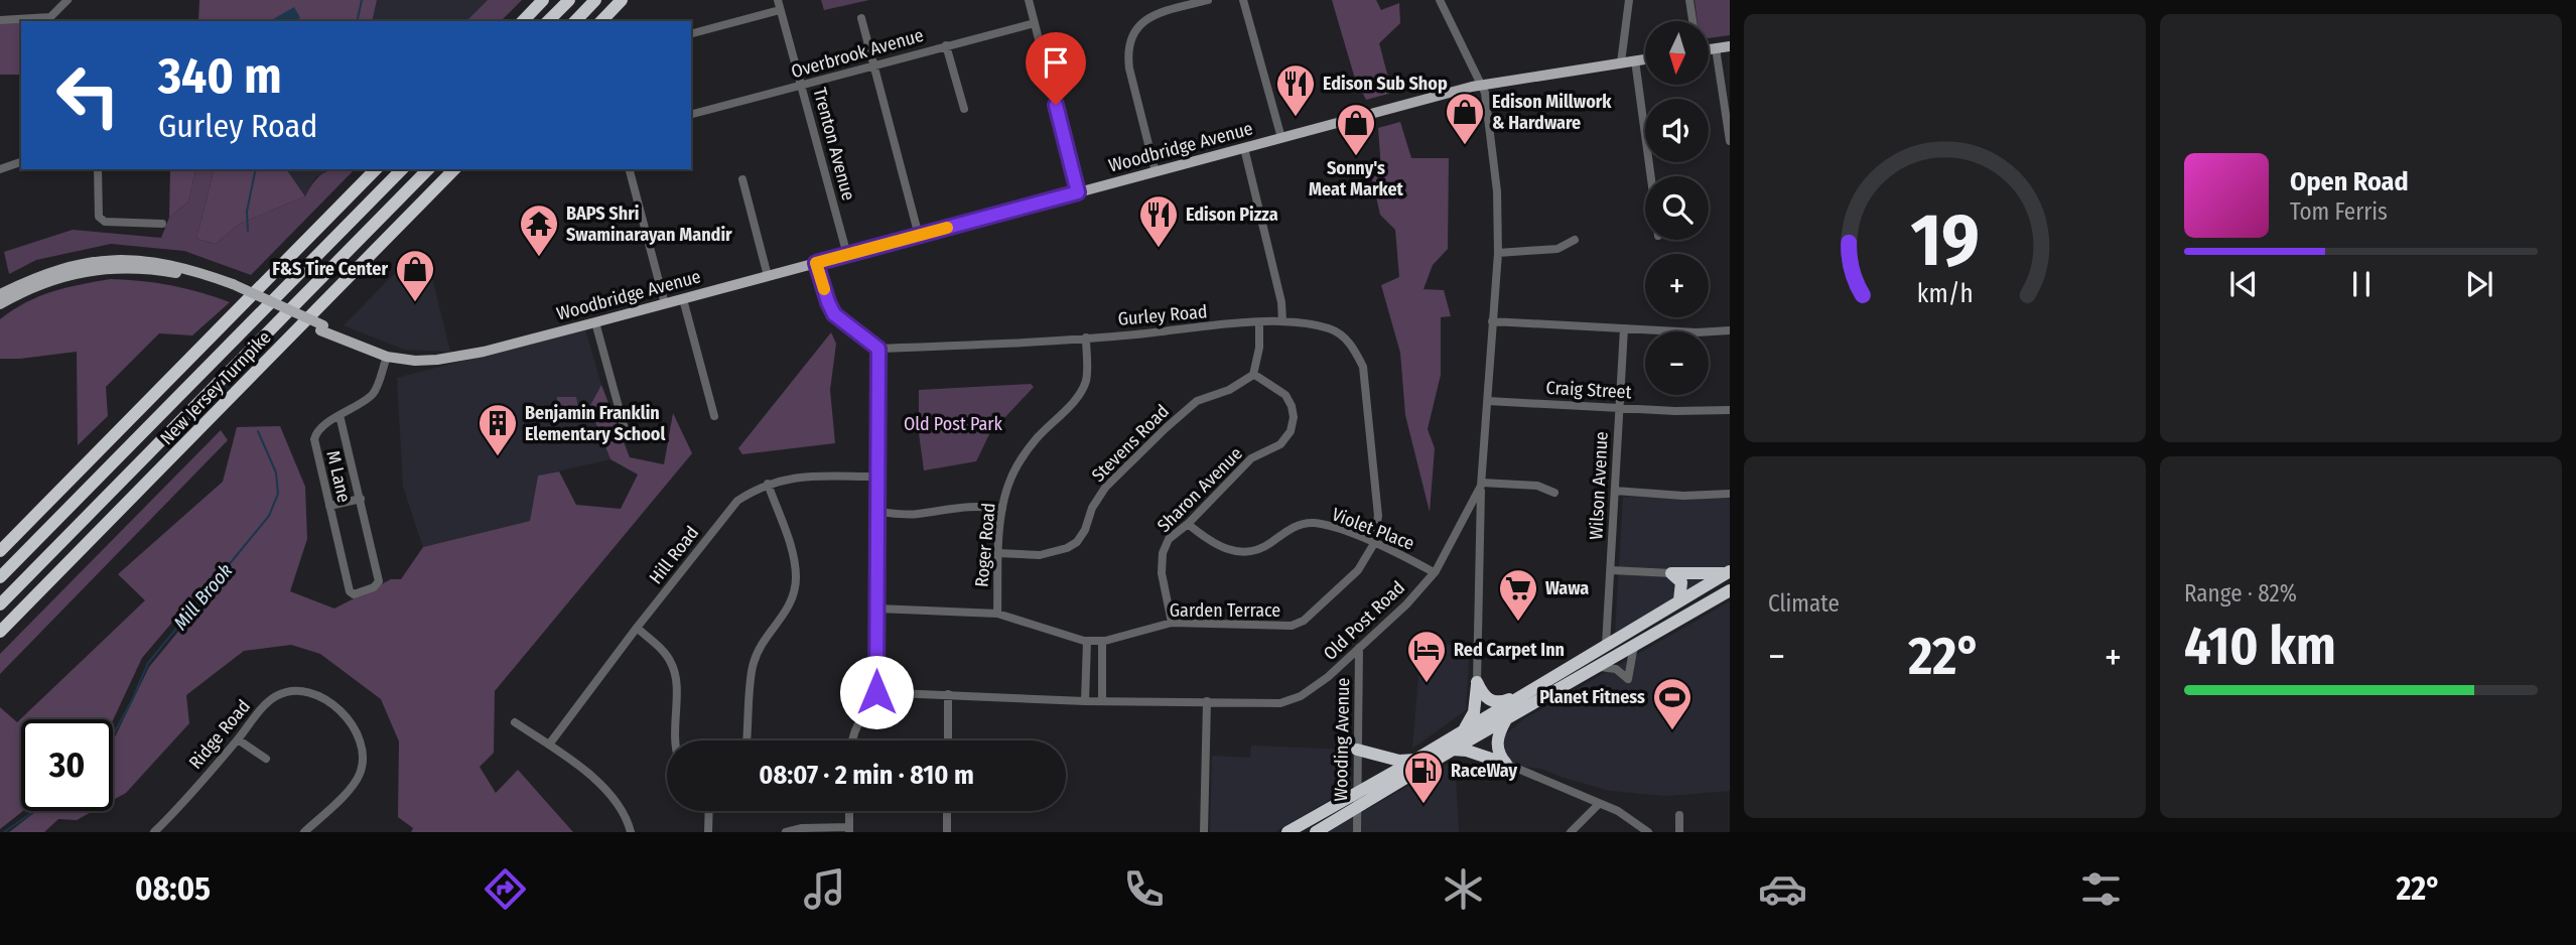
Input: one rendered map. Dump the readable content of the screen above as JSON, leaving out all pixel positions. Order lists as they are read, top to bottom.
{
  "streets": {
    "highway": ["New Jersey Turnpike"],
    "main road": ["Woodbridge Avenue"],
    "street": [
      "Overbrook Avenue",
      "Trenton Avenue",
      "Gurley Road",
      "Craig Street",
      "Stevens Road",
      "M Lane",
      "Wilson Avenue",
      "Sharon Avenue",
      "Violet Place",
      "Roger Road",
      "Hill Road",
      "Garden Terrace",
      "Old Post Road",
      "Ridge Road",
      "Wooding Avenue"
    ]
  },
  "crossings": [
    ["Overbrook Avenue", "Trenton Avenue"],
    ["Trenton Avenue", "Woodbridge Avenue"],
    ["Woodbridge Avenue", "M Lane"],
    ["Woodbridge Avenue", "Old Post Road"],
    ["Gurley Road", "Violet Place"],
    ["Gurley Road", "Roger Road"],
    ["Gurley Road", "Garden Terrace"],
    ["Craig Street", "Wilson Avenue"],
    ["Craig Street", "Old Post Road"],
    ["Stevens Road", "Sharon Avenue"],
    ["Stevens Road", "Roger Road"],
    ["Sharon Avenue", "Violet Place"],
    ["Sharon Avenue", "Garden Terrace"],
    ["Violet Place", "Garden Terrace"],
    ["Violet Place", "Old Post Road"],
    ["Roger Road", "Garden Terrace"],
    ["Old Post Road", "Wooding Avenue"]
  ],
  "water": ["Mill Brook"],
  "parks": ["Old Post Park"],
  "places": {
    "restaurant": ["Edison Sub Shop", "Edison Pizza"],
    "shop": ["Edison Millwork & Hardware", "Sonny's Meat Market", "F&S Tire Center"],
    "temple": ["BAPS Shri Swaminarayan Mandir"],
    "building": ["Benjamin Franklin Elementary School"],
    "supermarket": ["Wawa"],
    "hotel": ["Red Carpet Inn"],
    "sports": ["Planet Fitness"],
    "fuel station": ["RaceWay"]
  },
  "north": "bottom",
  "page": {
    "map_buttons": ["+", "−"],
    "turn": ["340 m", "Gurley Road"],
    "song": ["Open Road", "Tom Ferris"],
    "tile": [
      "Climate",
      ["Range · 82%", "410 km"]
    ],
    "heat": ["−", "22°", "+"],
    "limit": "30",
    "trip": "08:07 · 2 min · 810 m",
    "tabs": ["08:05", "22°"],
    "gauge": ["19", "km/h"]
  }
}
